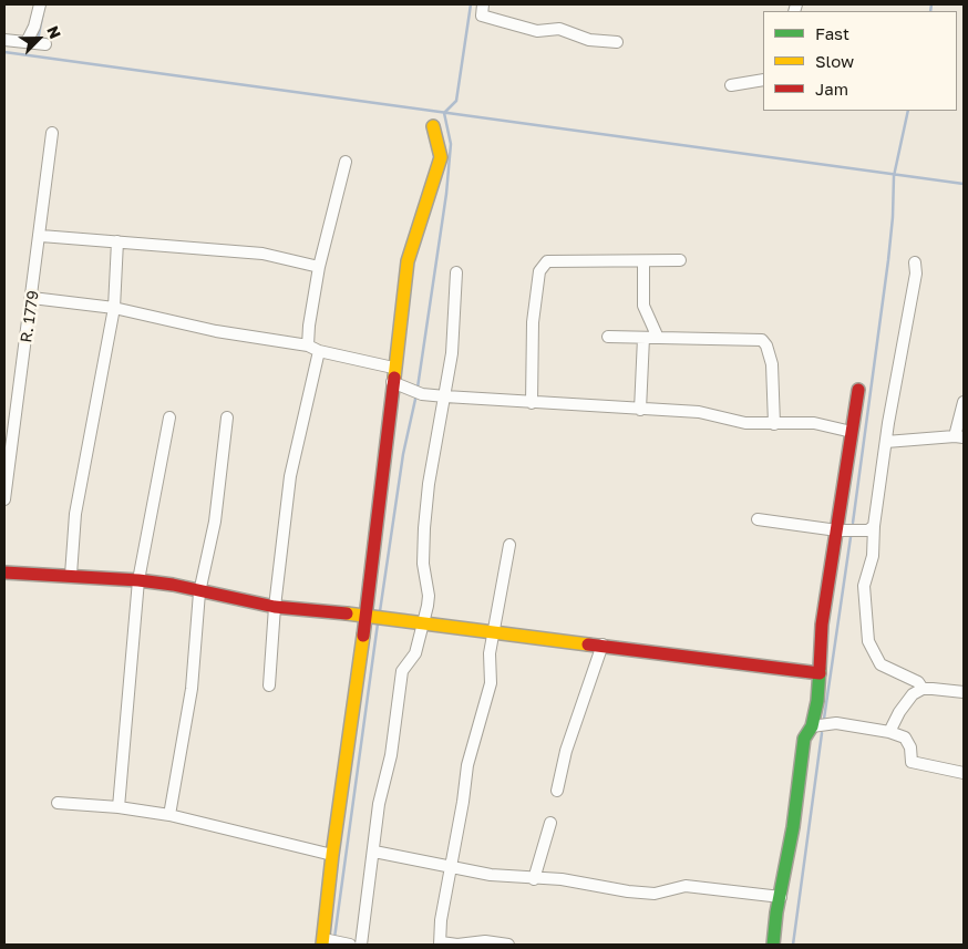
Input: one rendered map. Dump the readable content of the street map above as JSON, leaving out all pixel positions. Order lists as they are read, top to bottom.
{
  "streets": {
    "street": ["R. 1779"]
  },
  "legend": ["Fast", "Slow", "Jam"],
  "north": "top right"
}
